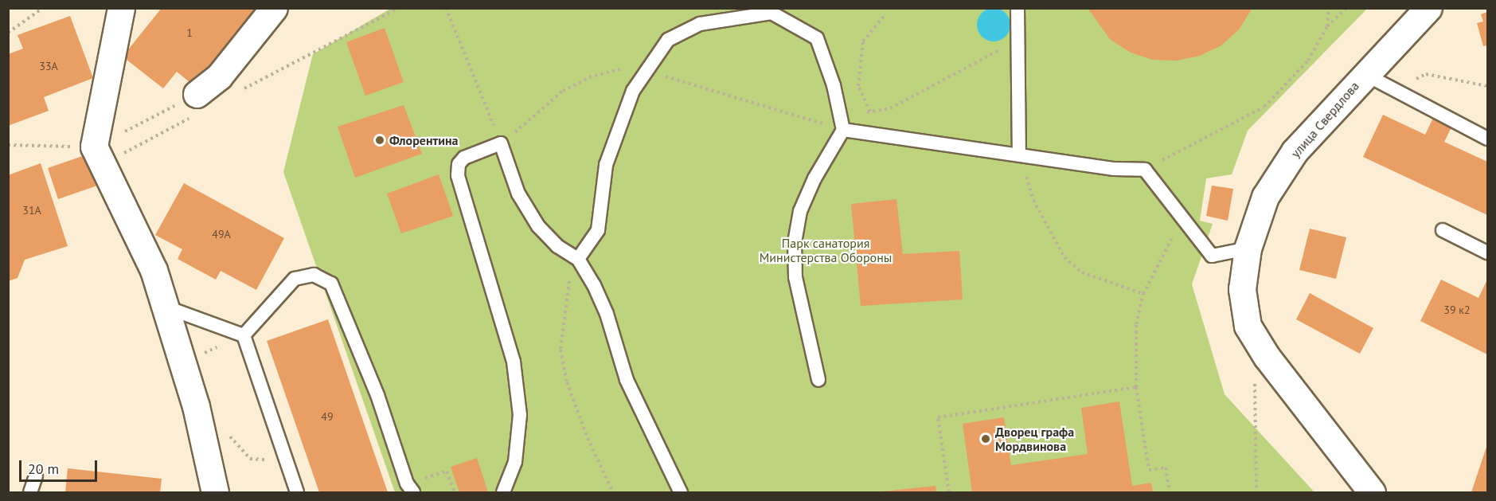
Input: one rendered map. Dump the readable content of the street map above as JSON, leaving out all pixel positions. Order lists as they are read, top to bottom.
{
  "streets": {
    "street": ["улица Свердлова"]
  },
  "parks": ["Парк санатория Министерства Обороны"],
  "places": ["Флорентина", "Дворец графа Мордвинова"],
  "house_numbers": [
    "1",
    "33А",
    "31А",
    "49А",
    "39 к2",
    "49"
  ],
  "scale_bar": "20 m"
}
